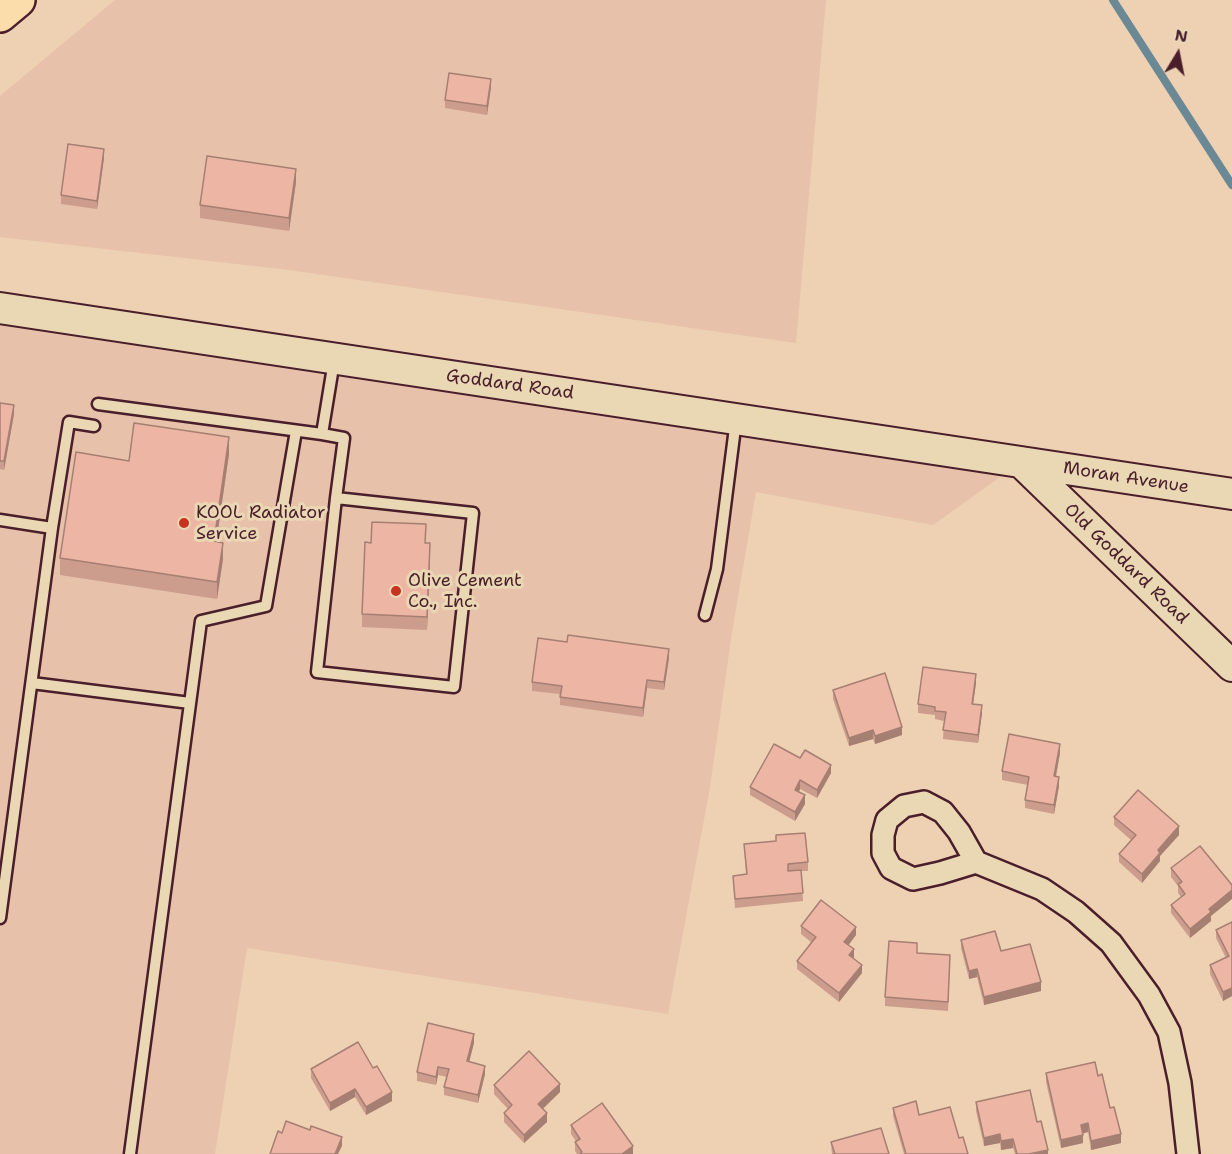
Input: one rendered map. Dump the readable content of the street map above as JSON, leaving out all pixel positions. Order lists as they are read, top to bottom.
{
  "streets": {
    "main road": ["Goddard Road", "Moran Avenue", "Old Goddard Road"]
  },
  "crossings": [
    ["Goddard Road", "Moran Avenue"],
    ["Goddard Road", "Old Goddard Road"],
    ["Moran Avenue", "Old Goddard Road"]
  ],
  "places": ["KOOL Radiator Service", "Olive Cement Co., Inc."],
  "north": "top"
}
